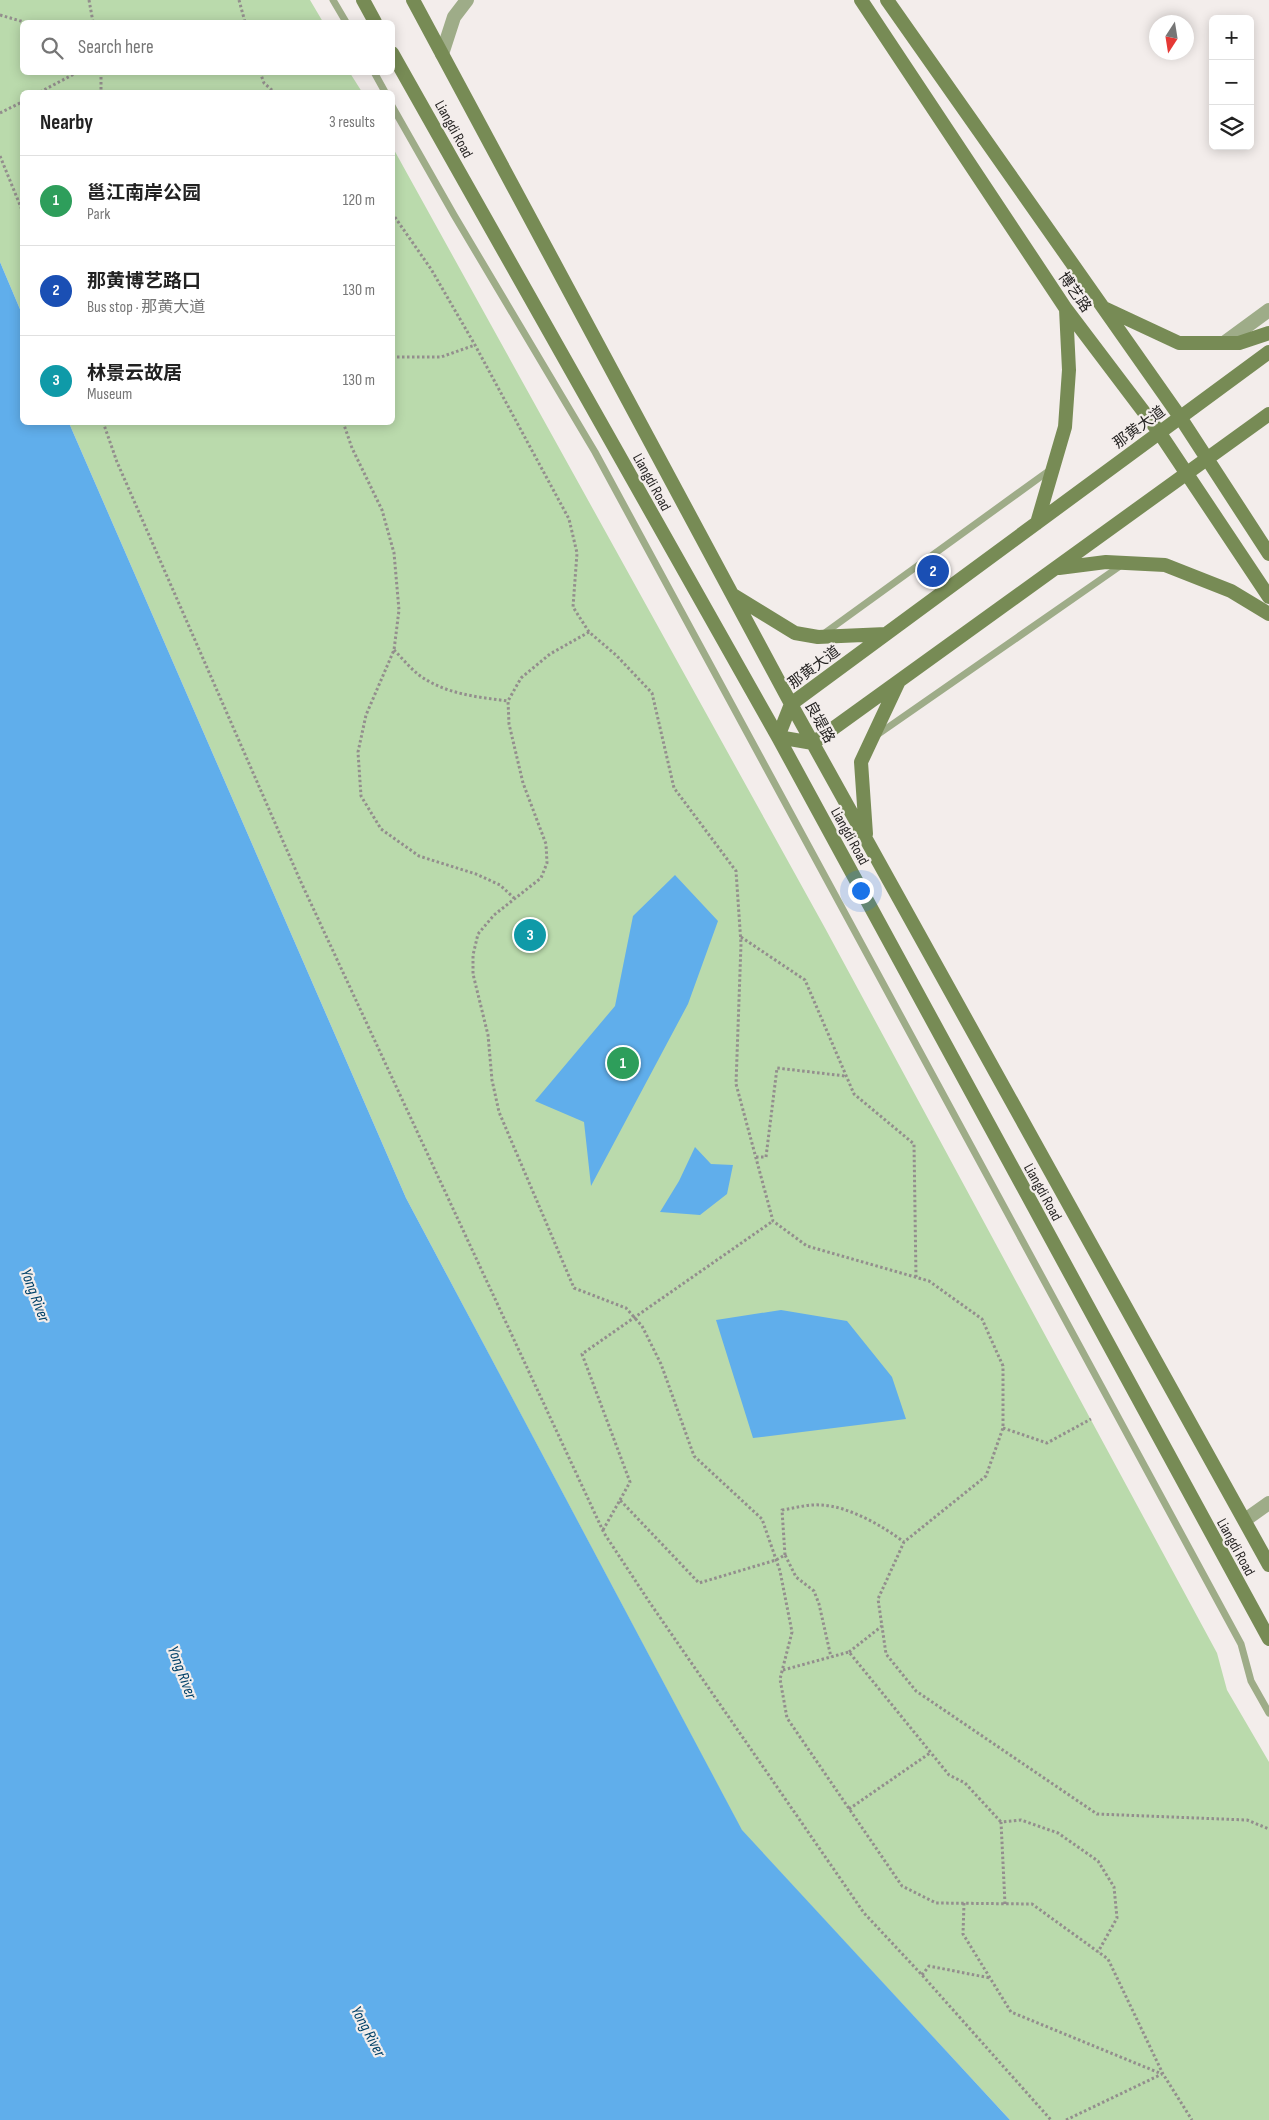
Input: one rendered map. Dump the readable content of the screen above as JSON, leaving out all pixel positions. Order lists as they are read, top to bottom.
{
  "streets": {
    "main road": [
      "Liangdi Road",
      "博艺路",
      "那黄大道",
      "良堤路"
    ]
  },
  "crossings": [
    ["Liangdi Road", "那黄大道"],
    ["Liangdi Road", "良堤路"],
    ["博艺路", "那黄大道"],
    ["那黄大道", "良堤路"]
  ],
  "water": ["Yong River"],
  "north": "bottom",
  "page": {
    "map_buttons": ["+", "−"],
    "search": "Search here",
    "heading": ["Nearby", "3 results"],
    "list": [
      {
        "mark": "1",
        "name": "邕江南岸公园",
        "note": "Park",
        "value": "120 m"
      },
      {
        "mark": "2",
        "name": "那黄博艺路口",
        "note": "Bus stop · 那黄大道",
        "value": "130 m"
      },
      {
        "mark": "3",
        "name": "林景云故居",
        "note": "Museum",
        "value": "130 m"
      }
    ],
    "pins": ["2", "3", "1"]
  }
}
